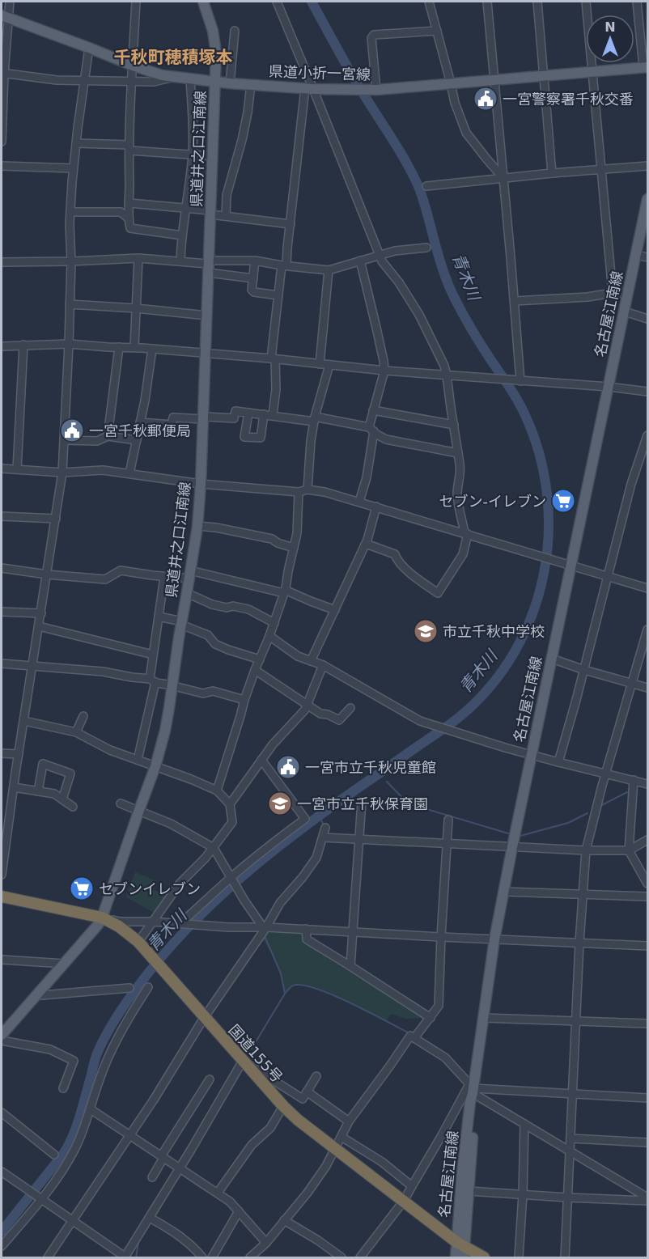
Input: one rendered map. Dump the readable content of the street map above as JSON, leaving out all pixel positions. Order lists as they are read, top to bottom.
{
  "streets": {
    "highway": ["国道155号"],
    "main road": ["県道小折一宮線", "県道井之口江南線", "名古屋江南線"]
  },
  "crossings": [
    ["県道小折一宮線", "県道井之口江南線"],
    ["県道井之口江南線", "国道155号"],
    ["名古屋江南線", "国道155号"]
  ],
  "districts": ["千秋町穂積塚本"],
  "water": ["青木川"],
  "places": {
    "public building": ["一宮警察署千秋交番", "一宮千秋郵便局", "一宮市立千秋児童館"],
    "supermarket": ["セブン-イレブン", "セブンイレブン"],
    "school or university": ["市立千秋中学校", "一宮市立千秋保育園"]
  },
  "north": "top"
}
